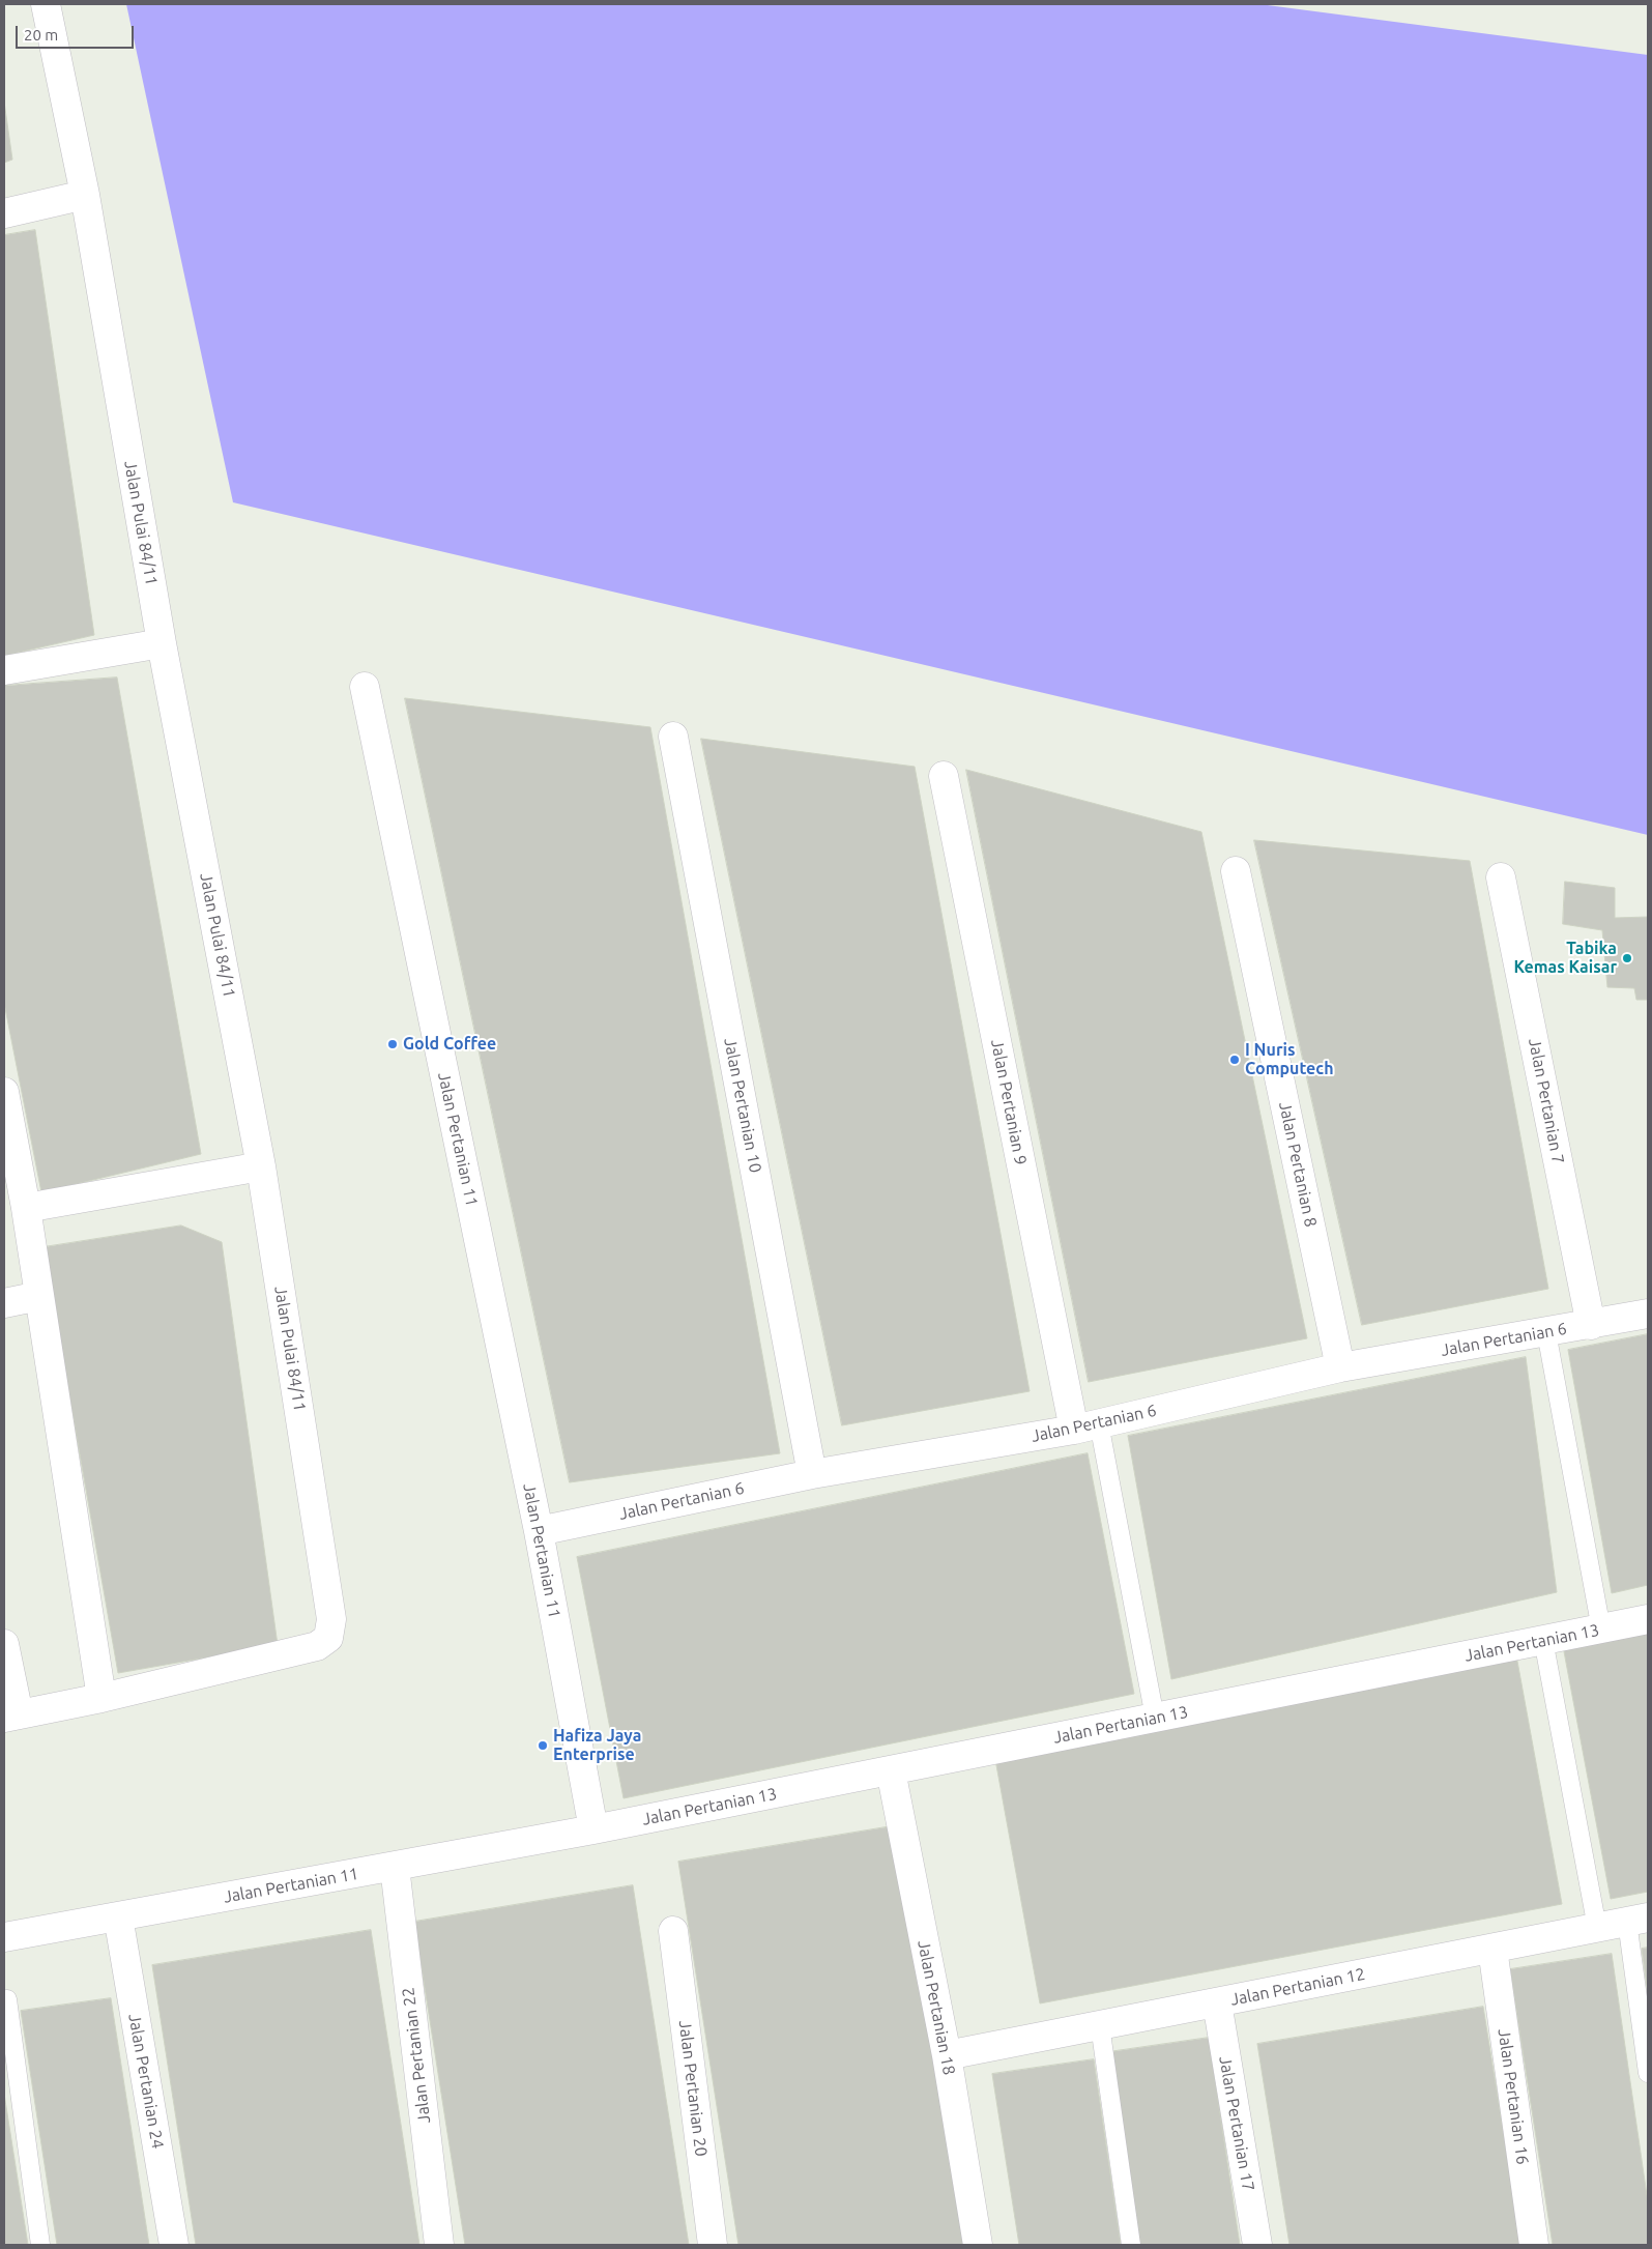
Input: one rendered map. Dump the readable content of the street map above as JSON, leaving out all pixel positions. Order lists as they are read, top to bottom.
{
  "streets": {
    "street": [
      "Jalan Pulai 84/11",
      "Jalan Pertanian 7",
      "Jalan Pertanian 9",
      "Jalan Pertanian 10",
      "Jalan Pertanian 11",
      "Jalan Pertanian 8",
      "Jalan Pertanian 6",
      "Jalan Pertanian 13",
      "Jalan Pertanian 12",
      "Jalan Pertanian 18",
      "Jalan Pertanian 22",
      "Jalan Pertanian 24",
      "Jalan Pertanian 20",
      "Jalan Pertanian 16",
      "Jalan Pertanian 17"
    ]
  },
  "crossings": [
    ["Jalan Pertanian 7", "Jalan Pertanian 6"],
    ["Jalan Pertanian 9", "Jalan Pertanian 6"],
    ["Jalan Pertanian 10", "Jalan Pertanian 6"],
    ["Jalan Pertanian 11", "Jalan Pertanian 6"],
    ["Jalan Pertanian 11", "Jalan Pertanian 13"],
    ["Jalan Pertanian 11", "Jalan Pertanian 22"],
    ["Jalan Pertanian 11", "Jalan Pertanian 24"],
    ["Jalan Pertanian 8", "Jalan Pertanian 6"],
    ["Jalan Pertanian 13", "Jalan Pertanian 18"],
    ["Jalan Pertanian 12", "Jalan Pertanian 18"],
    ["Jalan Pertanian 12", "Jalan Pertanian 16"],
    ["Jalan Pertanian 12", "Jalan Pertanian 17"]
  ],
  "places": [
    "Tabika Kemas Kaisar",
    "Gold Coffee",
    "I Nuris Computech",
    "Hafiza Jaya Enterprise"
  ],
  "scale_bar": "20 m"
}
